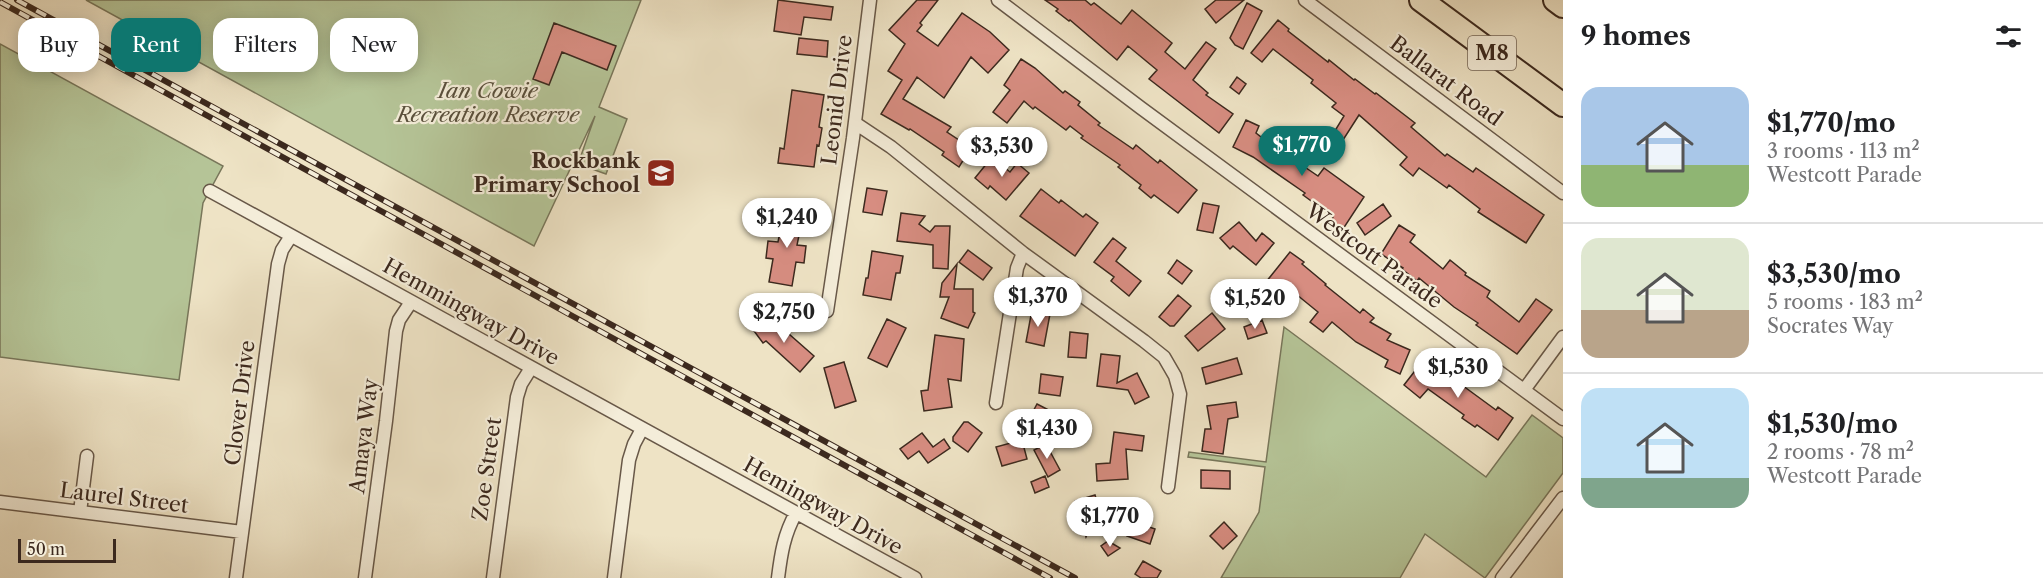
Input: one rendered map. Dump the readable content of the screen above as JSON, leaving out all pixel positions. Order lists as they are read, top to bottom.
{
  "streets": {
    "highway": ["M8"],
    "street": [
      "Ballarat Road",
      "Leonid Drive",
      "Westcott Parade",
      "Hemmingway Drive",
      "Clover Drive",
      "Amaya Way",
      "Zoe Street",
      "Laurel Street",
      "Hemingway Drive"
    ]
  },
  "crossings": [
    ["Hemmingway Drive", "Clover Drive"],
    ["Hemmingway Drive", "Amaya Way"],
    ["Hemmingway Drive", "Zoe Street"],
    ["Hemmingway Drive", "Hemingway Drive"],
    ["Clover Drive", "Laurel Street"]
  ],
  "parks": ["Ian Cowie Recreation Reserve"],
  "places": {
    "school or university": ["Rockbank Primary School"]
  },
  "scale_bar": "50 m",
  "page": {
    "heading": "9 homes",
    "chip": [
      "Buy",
      "Rent",
      "Filters",
      "New"
    ],
    "list": [
      {
        "name": "$1,770/mo",
        "note": "3 rooms · 113 m² · Westcott Parade"
      },
      {
        "name": "$3,530/mo",
        "note": "5 rooms · 183 m² · Socrates Way"
      },
      {
        "name": "$1,530/mo",
        "note": "2 rooms · 78 m² · Westcott Parade"
      }
    ],
    "price": [
      "$1,770",
      "$3,530",
      "$1,240",
      "$1,370",
      "$1,520",
      "$2,750",
      "$1,530",
      "$1,430",
      "$1,770"
    ],
    "scale": "50 m"
  }
}
